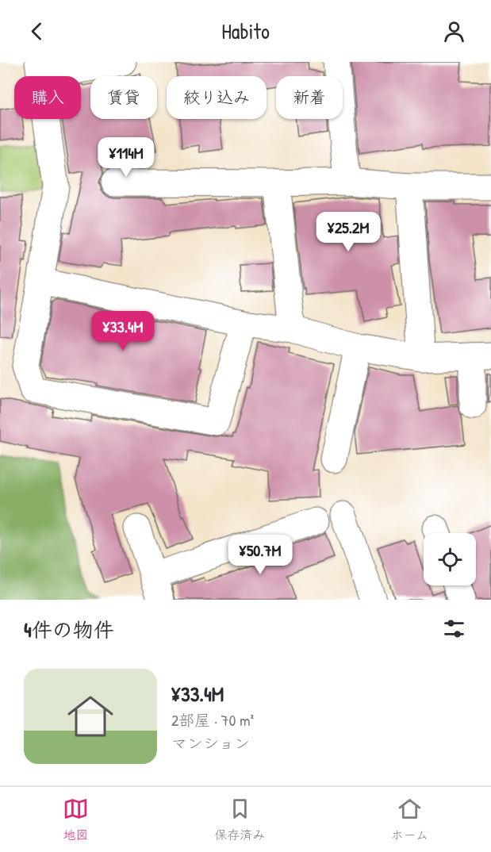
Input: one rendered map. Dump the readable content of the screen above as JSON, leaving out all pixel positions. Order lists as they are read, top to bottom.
{
  "page": {
    "header": "Habito",
    "chip": [
      "購入",
      "賃貸",
      "絞り込み",
      "新着"
    ],
    "price": [
      "¥114M",
      "¥25.2M",
      "¥33.4M",
      "¥50.7M"
    ],
    "heading": "4件の物件",
    "list": [
      {
        "name": "¥33.4M",
        "note": "2部屋 · 70 m² · マンション"
      }
    ],
    "tabs": ["地図", "保存済み", "ホーム"]
  }
}
